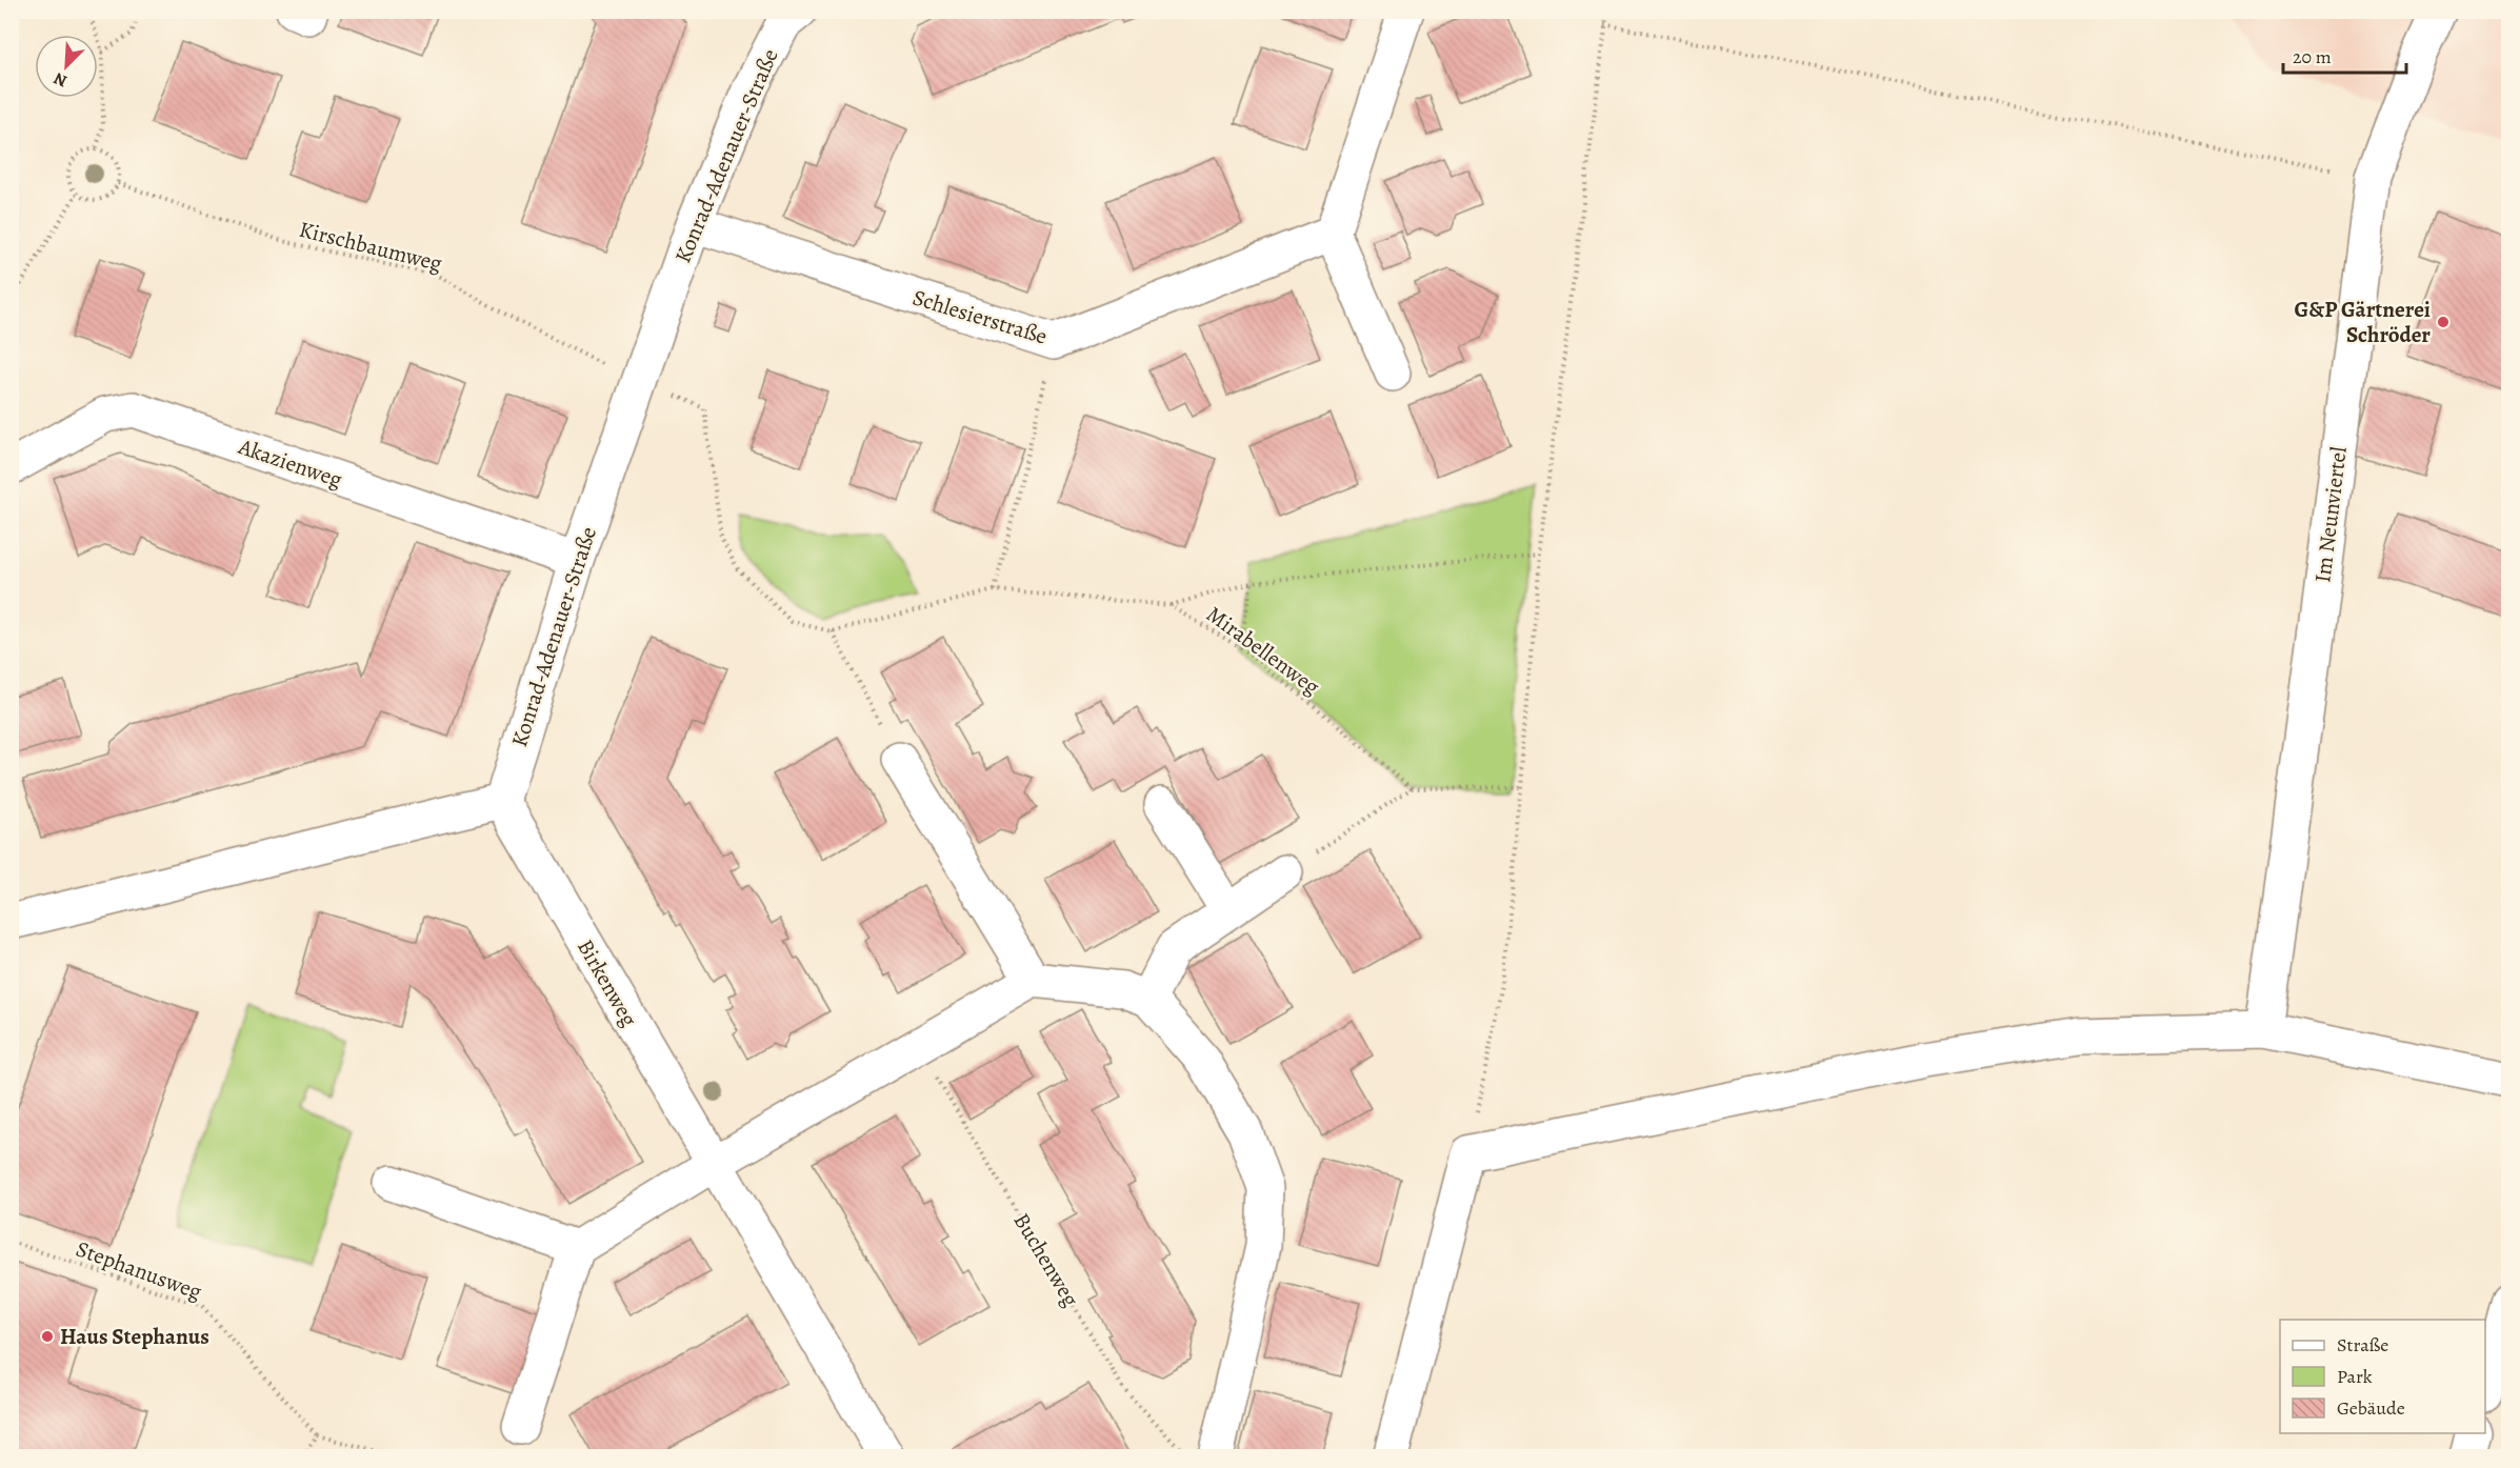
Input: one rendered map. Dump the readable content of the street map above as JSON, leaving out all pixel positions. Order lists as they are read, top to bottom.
{
  "streets": {
    "street": [
      "Konrad-Adenauer-Straße",
      "Schlesierstraße",
      "Akazienweg",
      "Im Neunviertel",
      "Birkenweg"
    ],
    "path": [
      "Kirschbaumweg",
      "Mirabellenweg",
      "Buchenweg",
      "Stephanusweg"
    ]
  },
  "crossings": [
    ["Konrad-Adenauer-Straße", "Kirschbaumweg"],
    ["Konrad-Adenauer-Straße", "Schlesierstraße"],
    ["Konrad-Adenauer-Straße", "Akazienweg"],
    ["Konrad-Adenauer-Straße", "Mirabellenweg"],
    ["Konrad-Adenauer-Straße", "Birkenweg"],
    ["Kirschbaumweg", "Mirabellenweg"]
  ],
  "places": ["G&P Gärtnerei Schröder", "Haus Stephanus"],
  "legend": ["Straße", "Park", "Gebäude"],
  "scale_bar": "20 m",
  "north": "bottom left"
}
